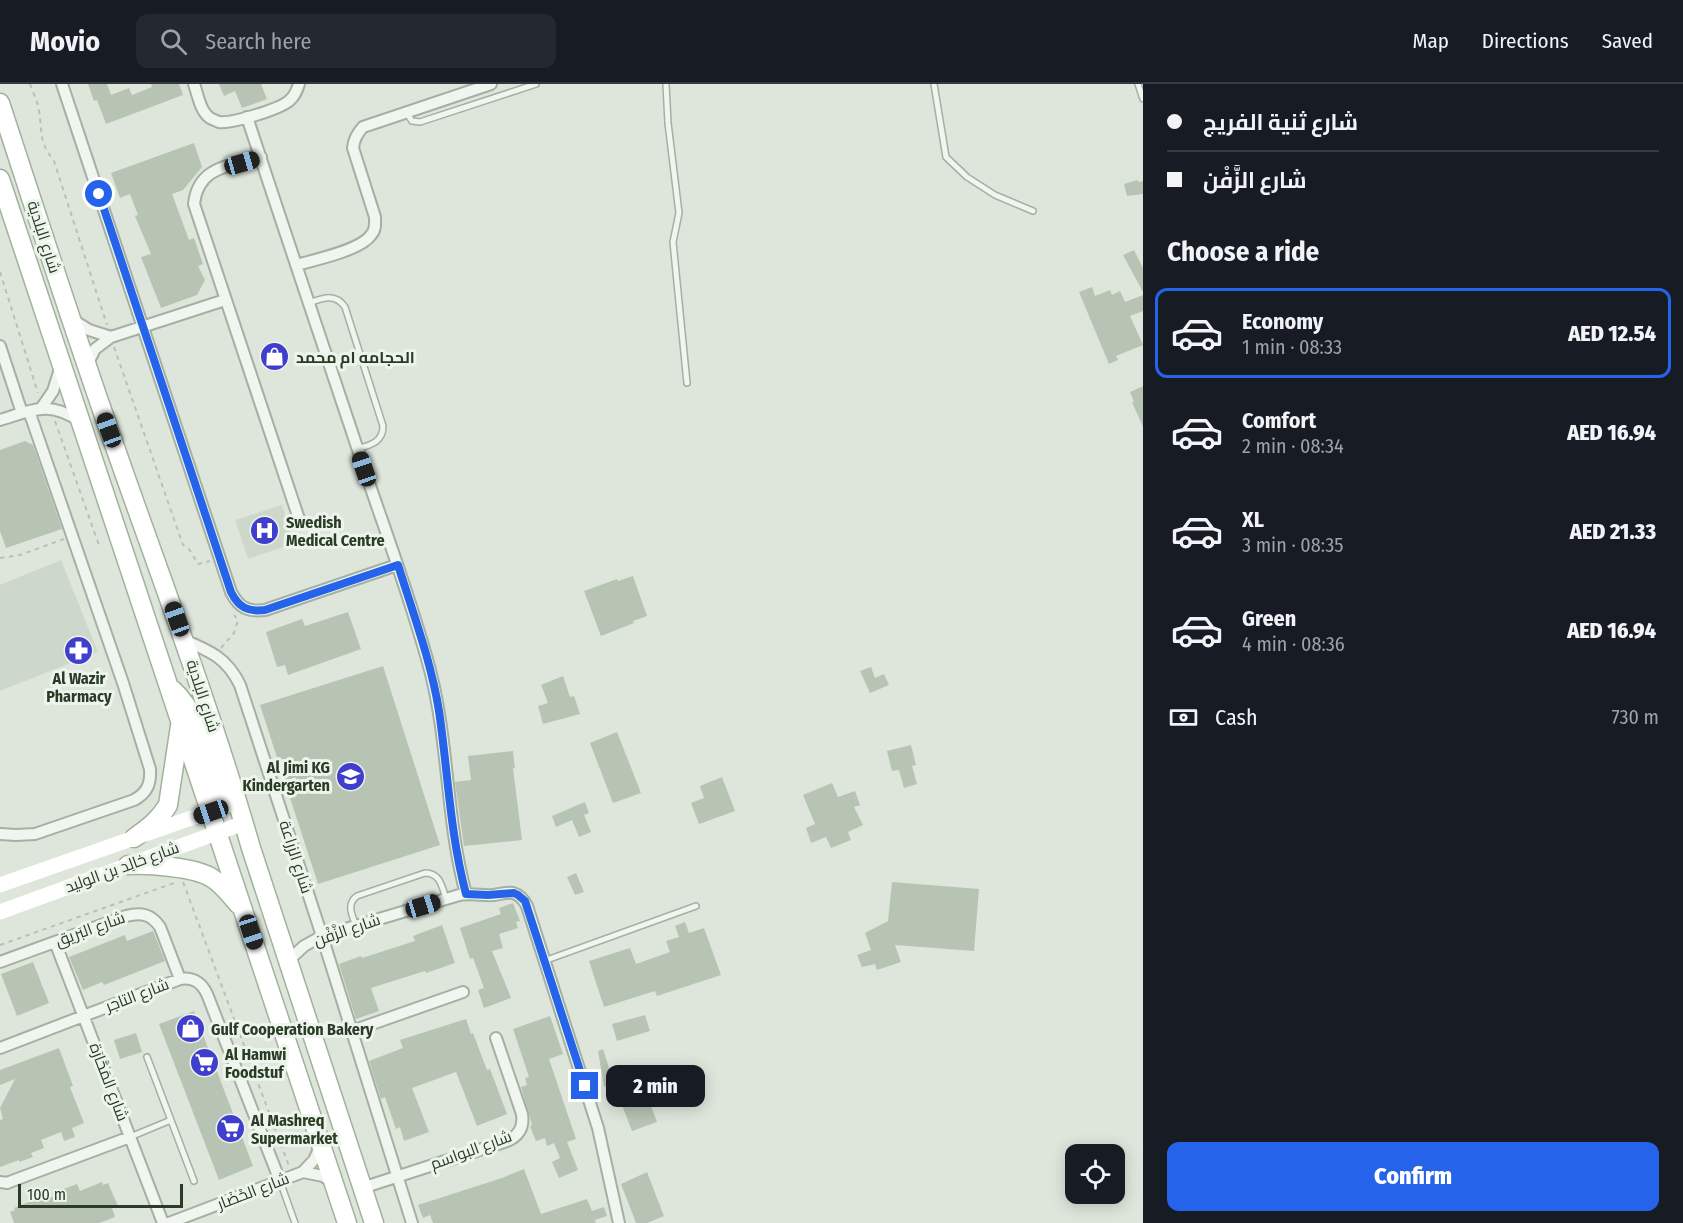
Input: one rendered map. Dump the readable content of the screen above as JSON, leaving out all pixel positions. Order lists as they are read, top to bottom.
{
  "streets": {
    "main road": ["شارع البلدية"],
    "street": [
      "شارع الزراعة",
      "شارع خالِد بن الوليد",
      "شارع البَريق",
      "شارع الزَّفْن",
      "شارع التاجر",
      "شارع المَحَّارَة",
      "شارع البواسم",
      "شارع الحْضَار"
    ]
  },
  "crossings": [
    ["شارع البلدية", "شارع الزراعة"],
    ["شارع البلدية", "شارع خالِد بن الوليد"],
    ["شارع البلدية", "شارع الزَّفْن"],
    ["شارع البلدية", "شارع البواسم"],
    ["شارع البلدية", "شارع الحْضَار"],
    ["شارع الزراعة", "شارع الزَّفْن"],
    ["شارع الزراعة", "شارع البواسم"],
    ["شارع البَريق", "شارع التاجر"],
    ["شارع البَريق", "شارع المَحَّارَة"],
    ["شارع التاجر", "شارع المَحَّارَة"],
    ["شارع التاجر", "شارع الحْضَار"]
  ],
  "places": {
    "shop": ["الحجامه ام محمد", "Gulf Cooperation Bakery"],
    "hospital": ["Swedish Medical Centre"],
    "pharmacy": ["Al Wazir Pharmacy"],
    "school or university": ["Al Jimi KG Kindergarten"],
    "supermarket": ["Al Hamwi Foodstuf", "Al Mashreq Supermarket"]
  },
  "scale_bar": "100 m",
  "page": {
    "header": "Movio",
    "search": "Search here",
    "nav": ["Map", "Directions", "Saved"],
    "banner": ["شارع ثنية الفريج", "شارع الزَّفْن"],
    "heading": "Choose a ride",
    "list": [
      {
        "name": "Economy",
        "note": "1 min · 08:33",
        "value": "AED 12.54"
      },
      {
        "name": "Comfort",
        "note": "2 min · 08:34",
        "value": "AED 16.94"
      },
      {
        "name": "XL",
        "note": "3 min · 08:35",
        "value": "AED 21.33"
      },
      {
        "name": "Green",
        "note": "4 min · 08:36",
        "value": "AED 16.94"
      }
    ],
    "pay": ["Cash", "730 m"],
    "bubble": "2 min",
    "buttons": "Confirm",
    "scale": "100 m"
  }
}
